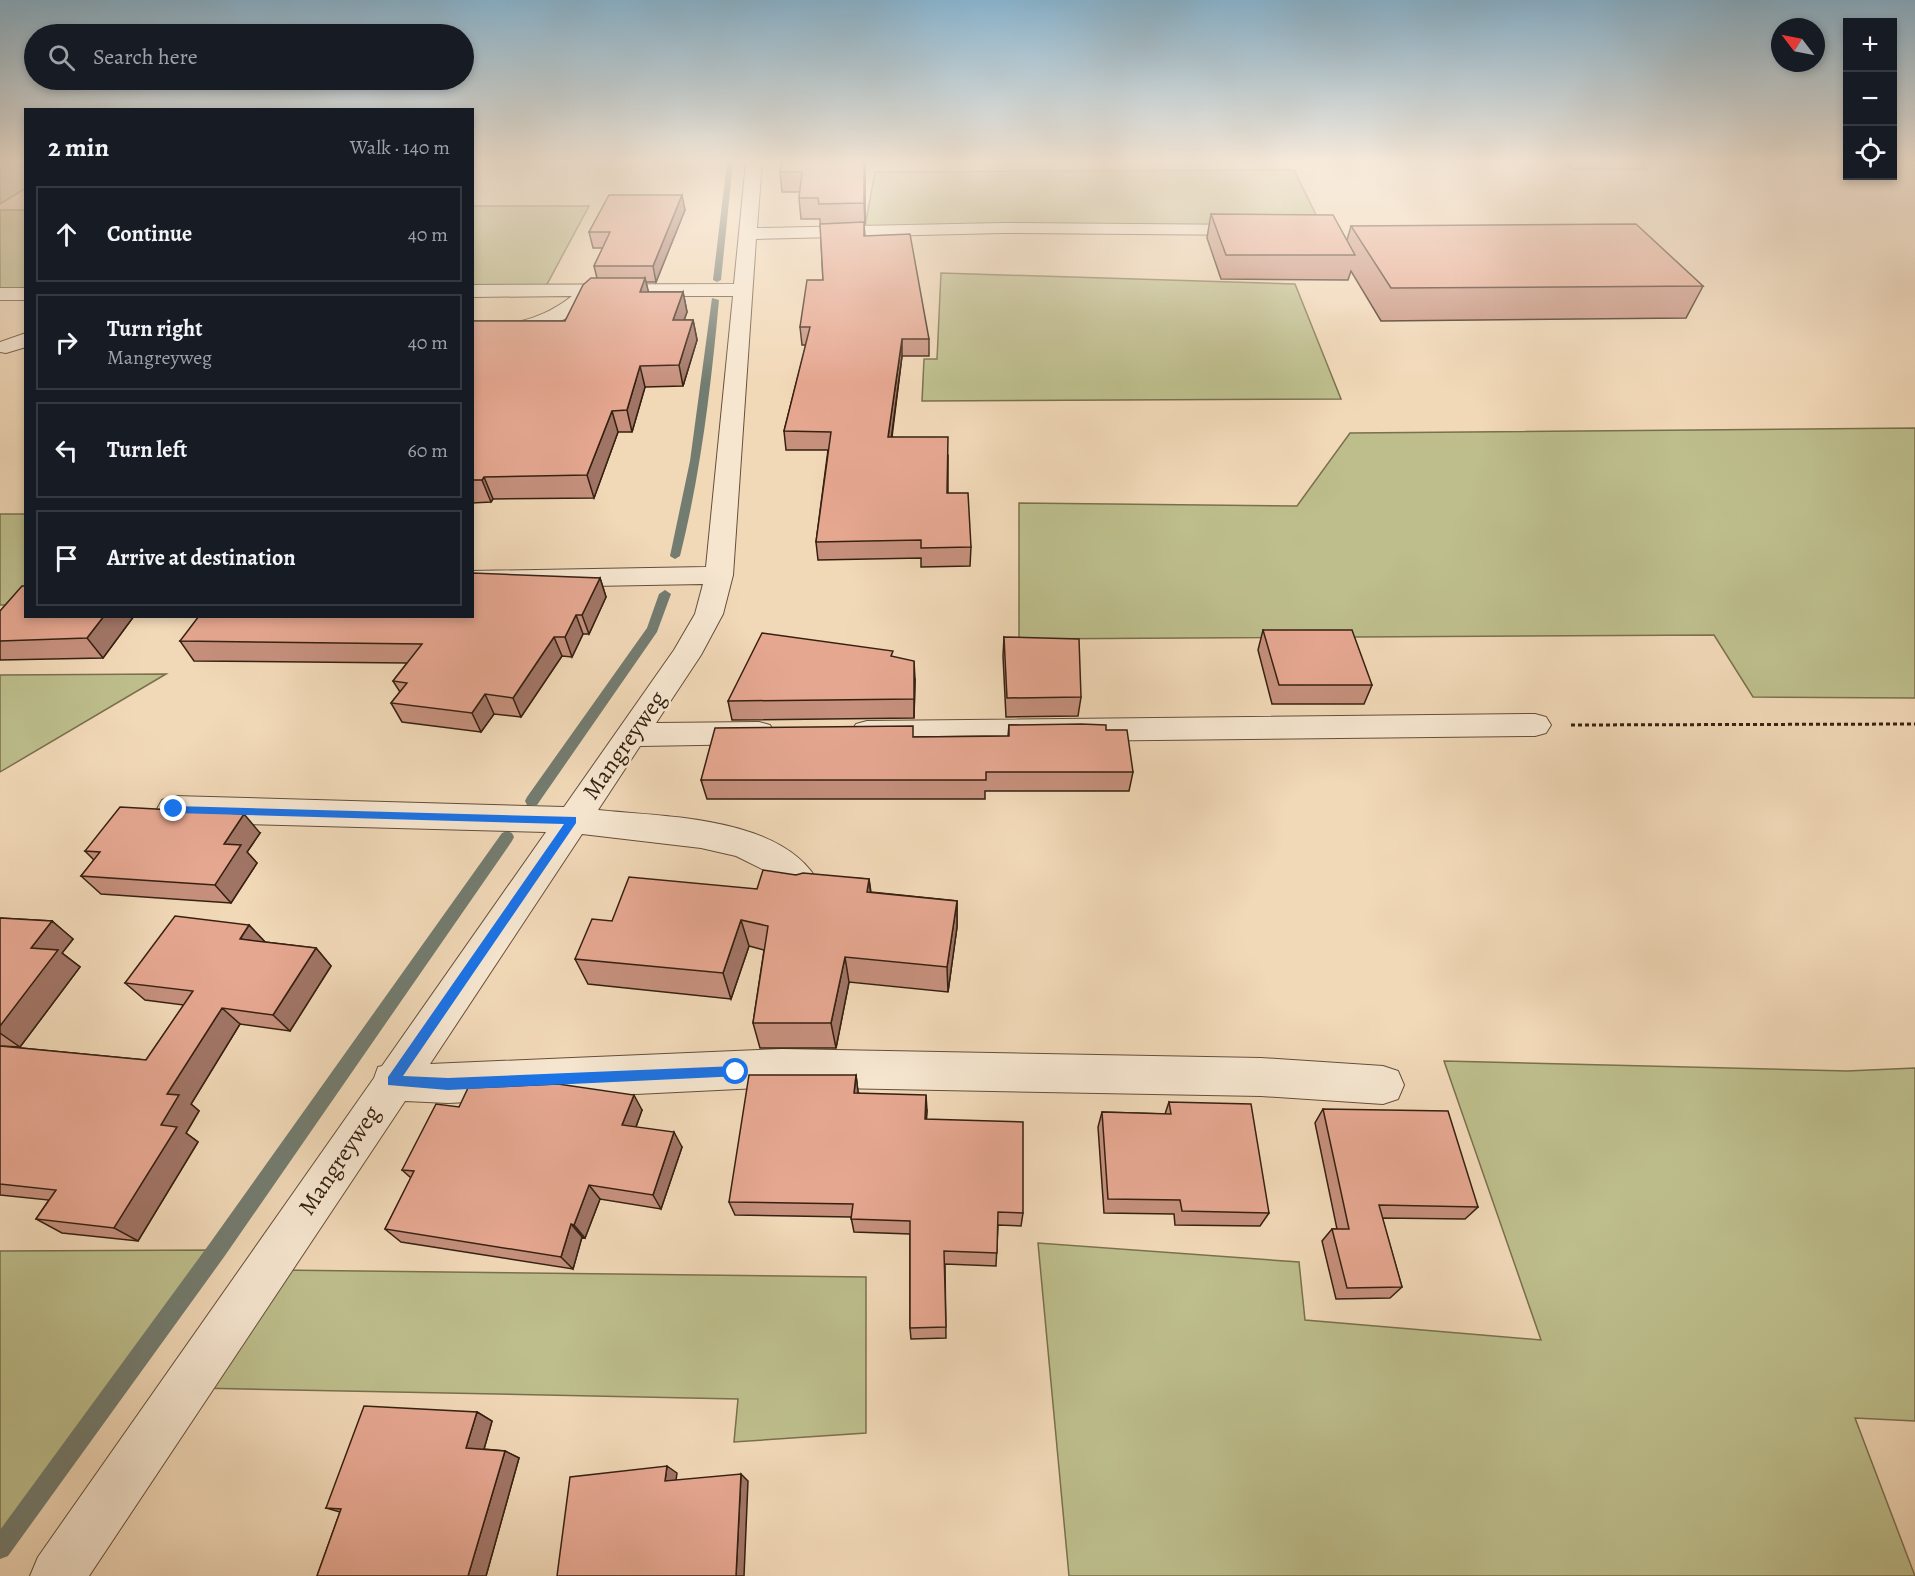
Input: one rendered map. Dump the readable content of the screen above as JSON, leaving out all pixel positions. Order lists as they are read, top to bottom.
{
  "streets": {
    "street": ["Mangreyweg"]
  },
  "north": "top left",
  "page": {
    "map_buttons": ["+", "−"],
    "search": "Search here",
    "heading": ["2 min", "Walk · 140 m"],
    "list": [
      ["Continue", "40 m"],
      ["Turn right", "Mangreyweg", "40 m"],
      ["Turn left", "60 m"],
      "Arrive at destination"
    ]
  }
}
